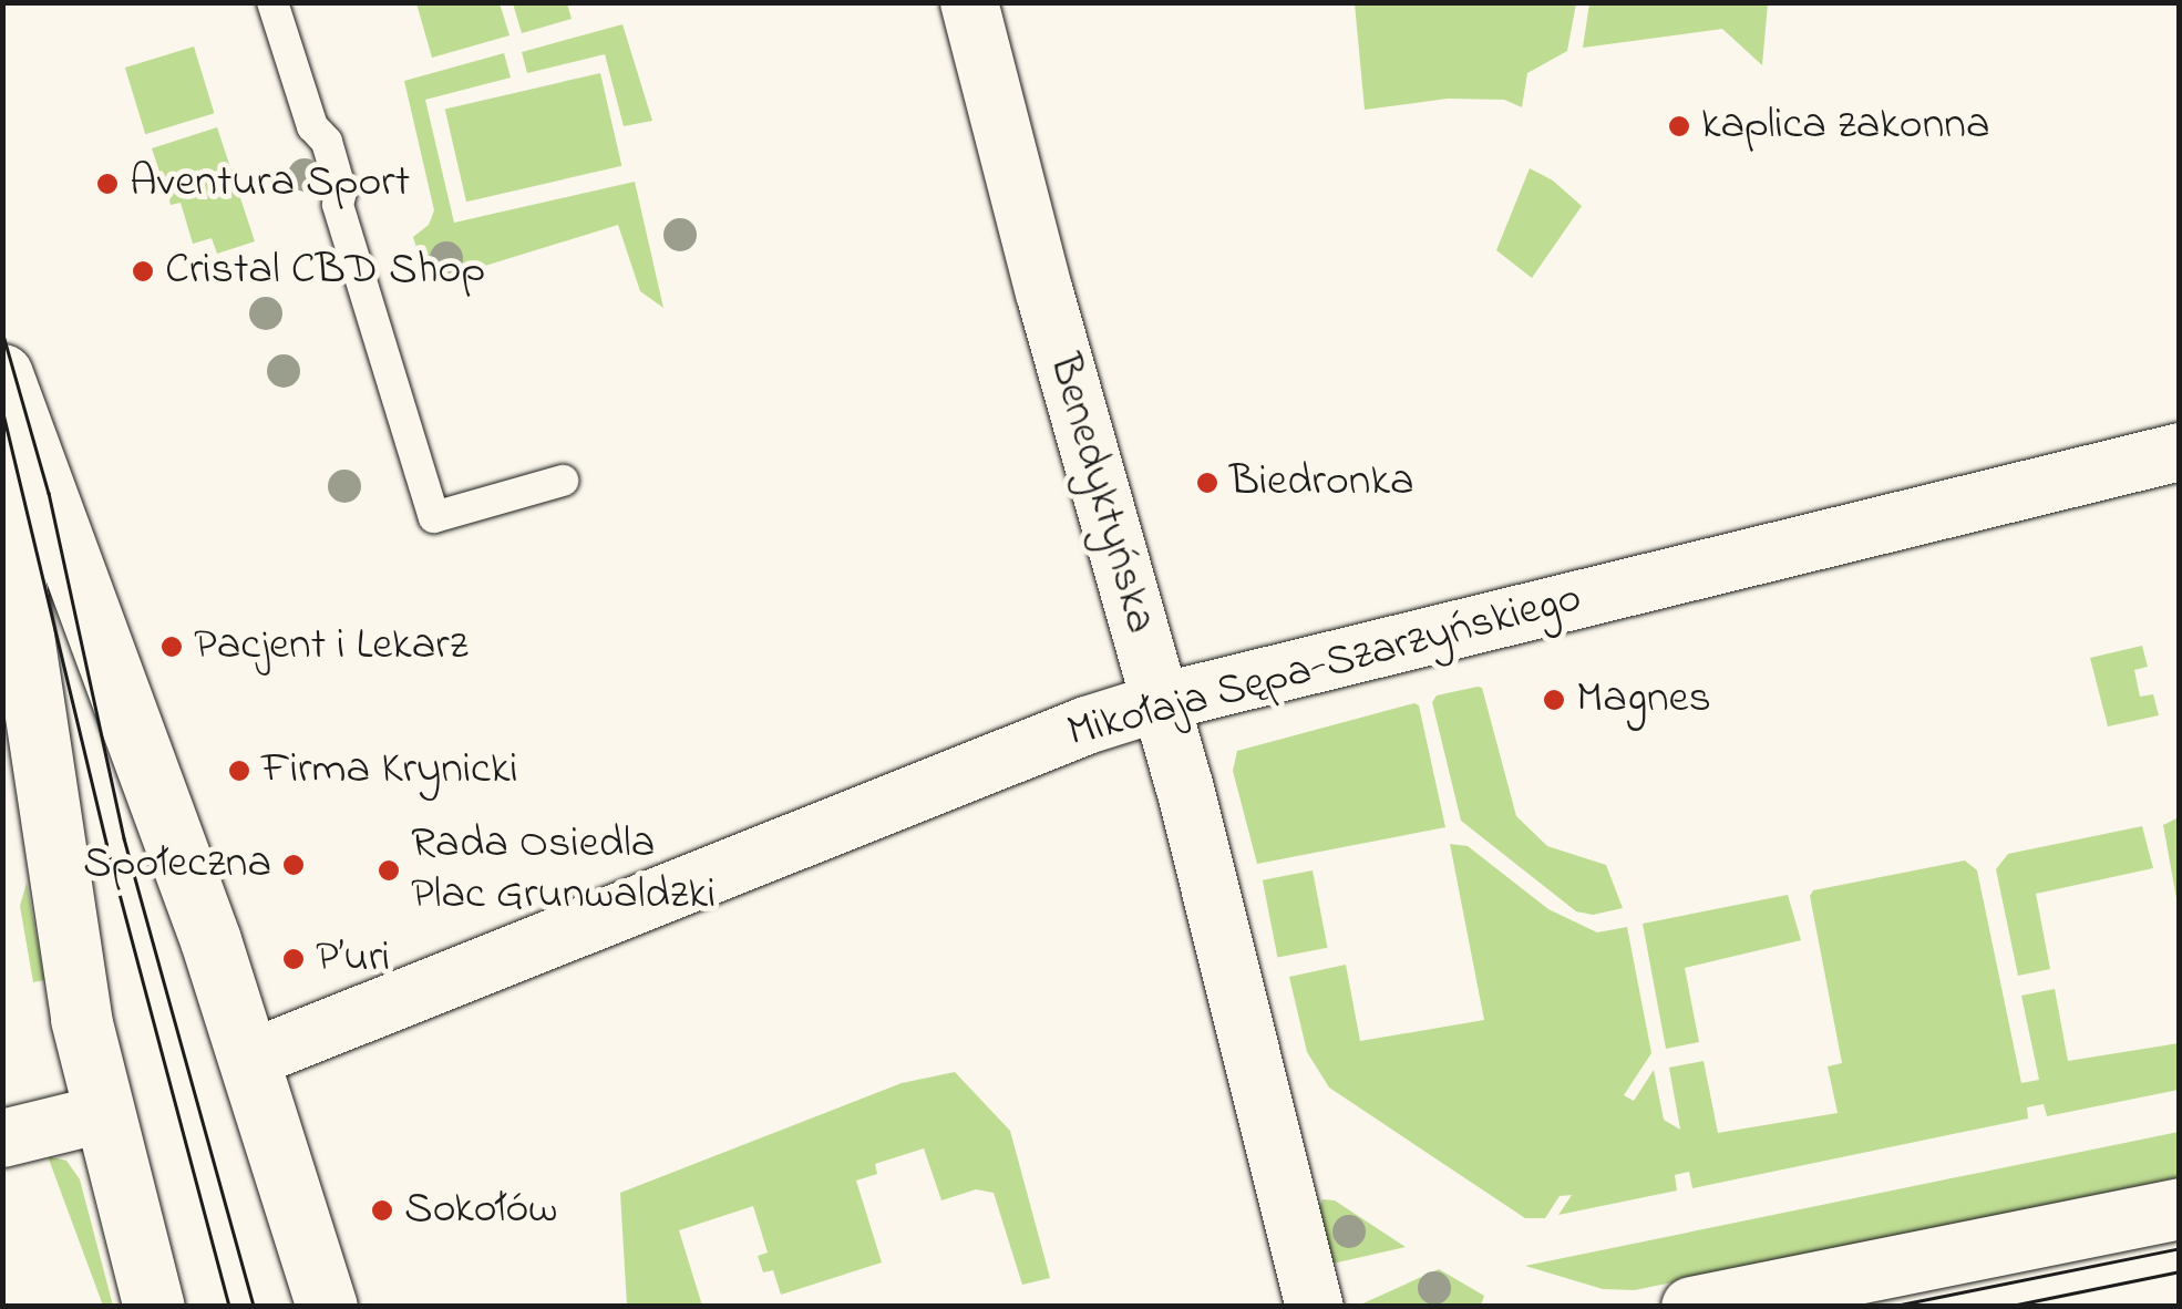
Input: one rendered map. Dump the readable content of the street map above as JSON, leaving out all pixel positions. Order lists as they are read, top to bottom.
{
  "streets": {
    "street": ["Benedyktyńska", "Mikołaja Sępa-Szarzyńskiego"]
  },
  "crossings": [
    ["Benedyktyńska", "Mikołaja Sępa-Szarzyńskiego"]
  ],
  "places": [
    "kaplica zakonna",
    "Aventura Sport",
    "Cristal CBD Shop",
    "Biedronka",
    "Pacjent i Lekarz",
    "Magnes",
    "Firma Krynicki",
    "Społeczna",
    "Rada Osiedla Plac Grunwaldzki",
    "P’uri",
    "Sokołów"
  ]
}
